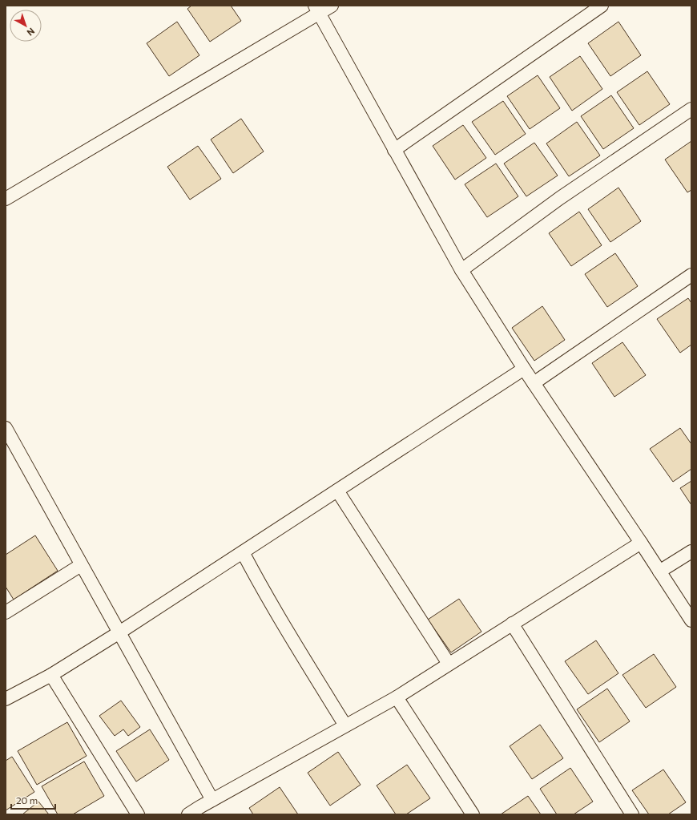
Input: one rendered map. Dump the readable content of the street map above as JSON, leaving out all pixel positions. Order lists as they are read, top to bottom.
{
  "scale_bar": "20 m",
  "north": "bottom right"
}
